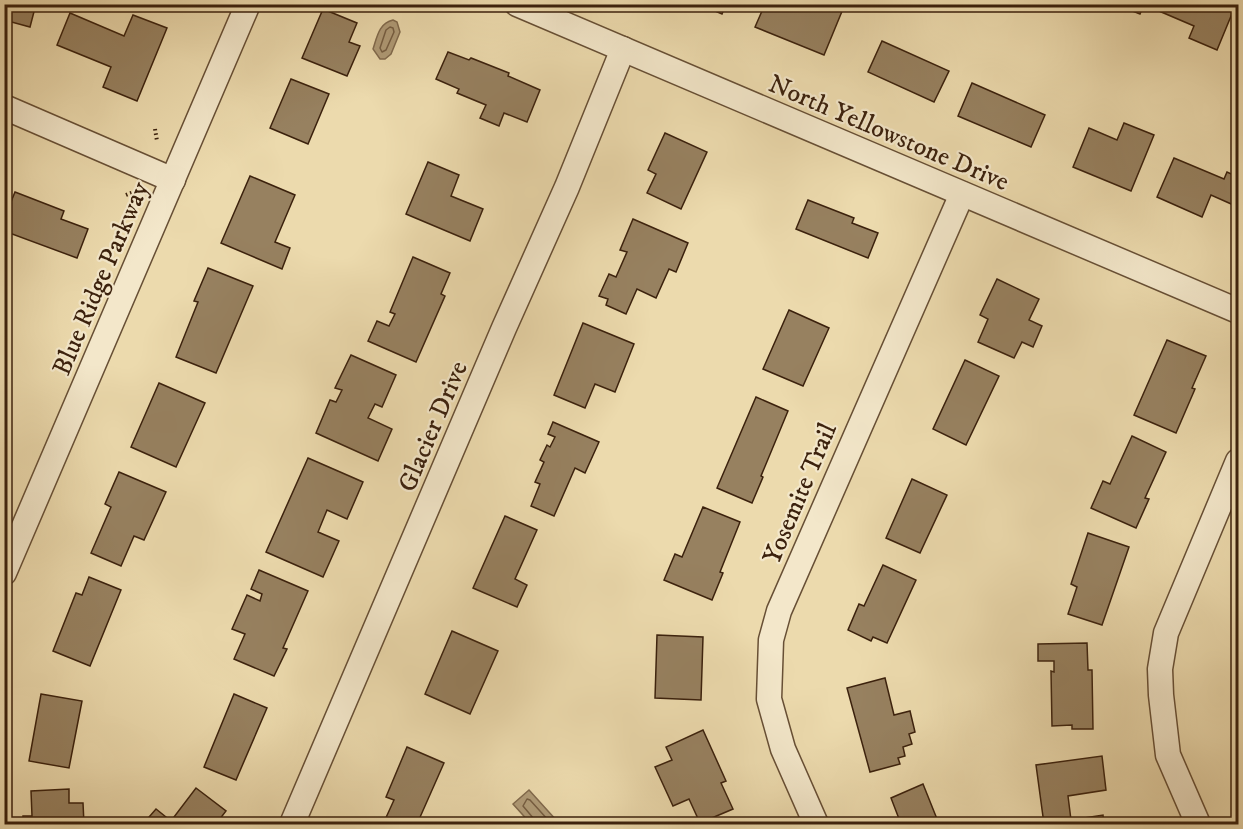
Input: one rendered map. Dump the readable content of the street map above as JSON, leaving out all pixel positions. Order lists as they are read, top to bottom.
{
  "streets": {
    "street": [
      "North Yellowstone Drive",
      "Blue Ridge Parkway",
      "Glacier Drive",
      "Yosemite Trail"
    ]
  },
  "crossings": [
    ["North Yellowstone Drive", "Glacier Drive"],
    ["North Yellowstone Drive", "Yosemite Trail"]
  ]
}
